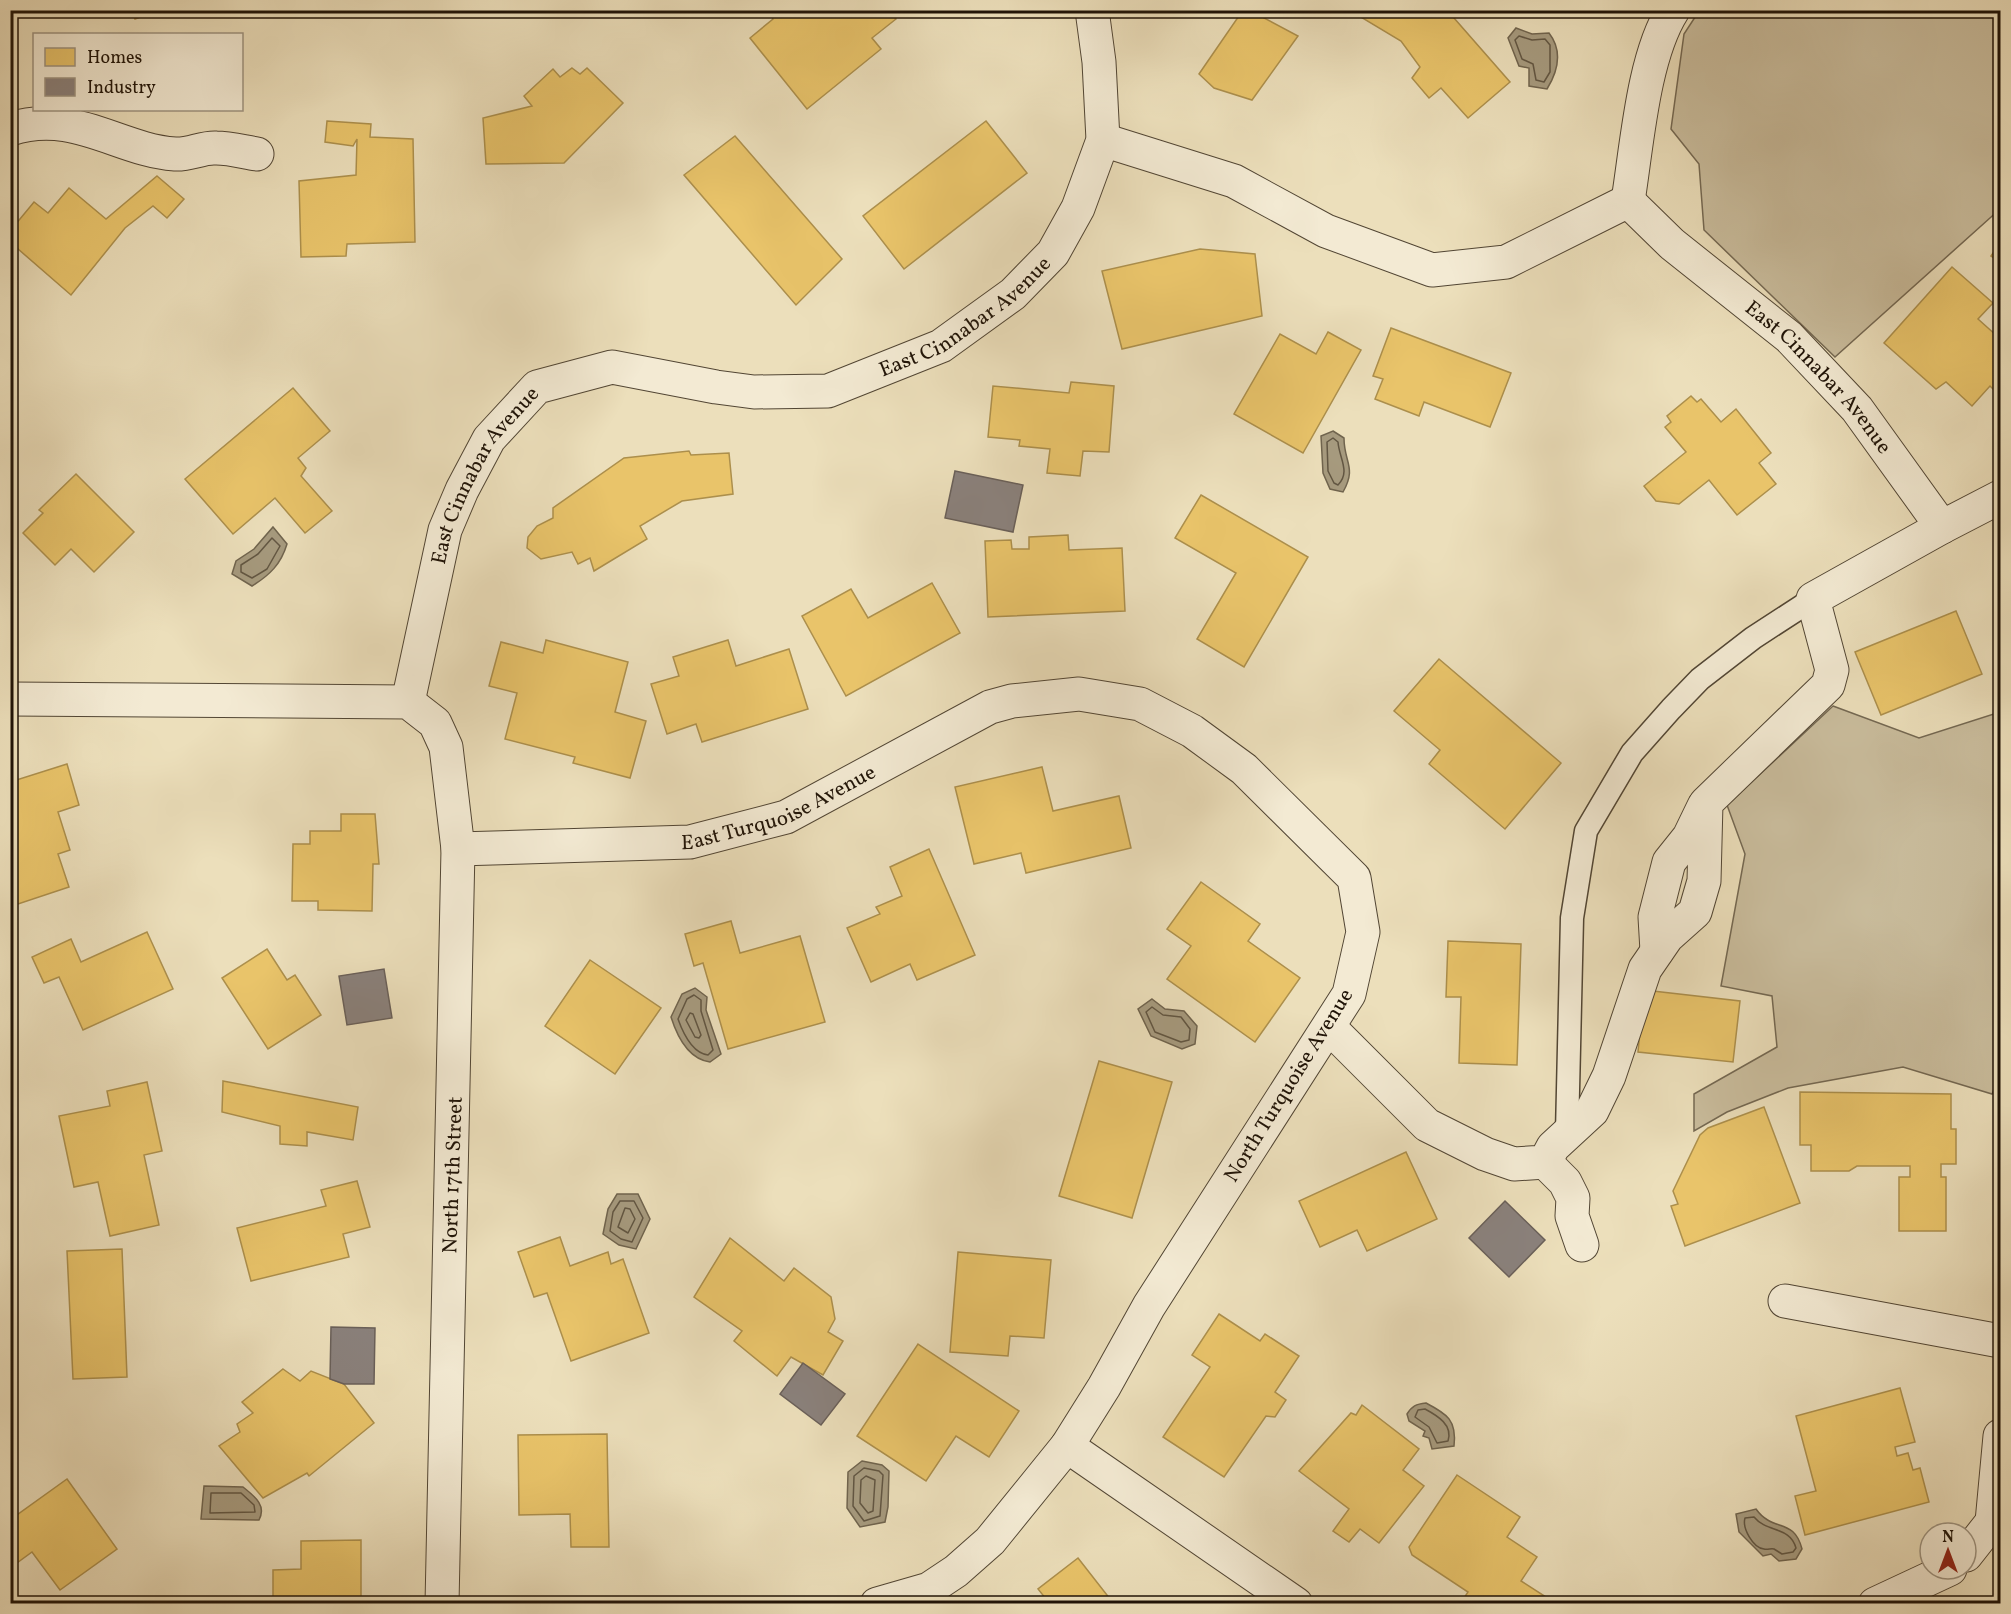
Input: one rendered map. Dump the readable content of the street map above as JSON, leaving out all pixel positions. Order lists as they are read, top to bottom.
{
  "streets": {
    "street": [
      "East Cinnabar Avenue",
      "East Turquoise Avenue",
      "North Turquoise Avenue",
      "North 17th Street"
    ]
  },
  "crossings": [
    ["East Cinnabar Avenue", "North 17th Street"],
    ["East Turquoise Avenue", "North Turquoise Avenue"],
    ["East Turquoise Avenue", "North 17th Street"]
  ],
  "legend": ["Homes", "Industry"],
  "north": "top"
}
